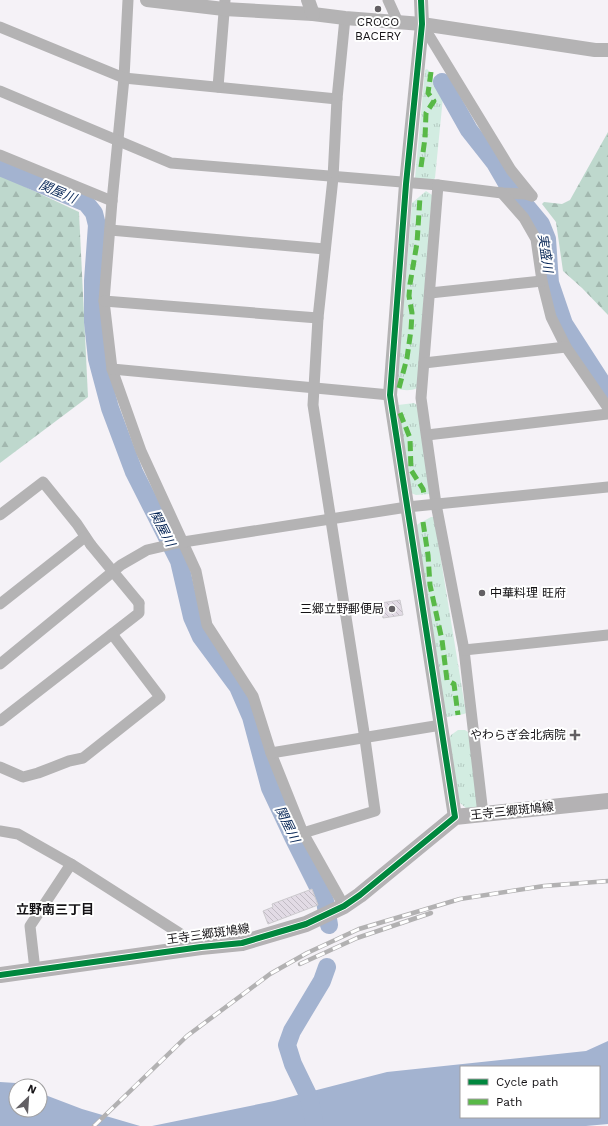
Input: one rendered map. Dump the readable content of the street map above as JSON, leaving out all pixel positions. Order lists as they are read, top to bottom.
{
  "streets": {
    "main road": ["王寺三郷斑鳩線"]
  },
  "districts": ["立野南三丁目"],
  "water": ["関屋川", "実盛川"],
  "places": {
    "other": ["CROCO BACERY", "中華料理 旺府", "三郷立野郵便局"],
    "health": ["やわらぎ会北病院"]
  },
  "legend": ["Cycle path", "Path"],
  "north": "top right"
}
